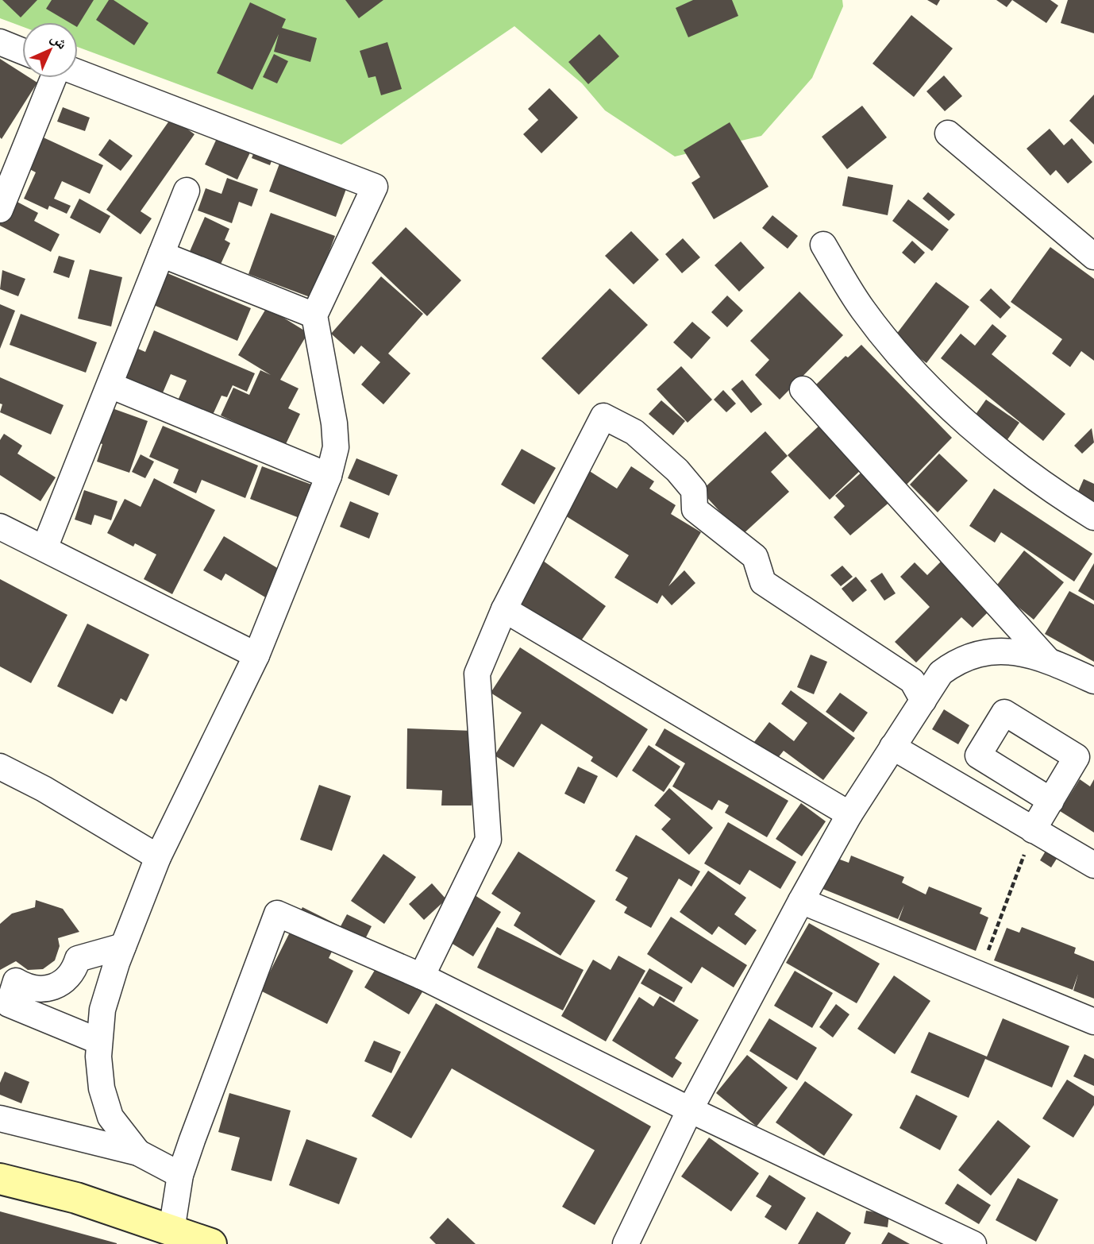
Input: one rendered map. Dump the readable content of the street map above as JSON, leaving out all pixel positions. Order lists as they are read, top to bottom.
{
  "north": "top right"
}
